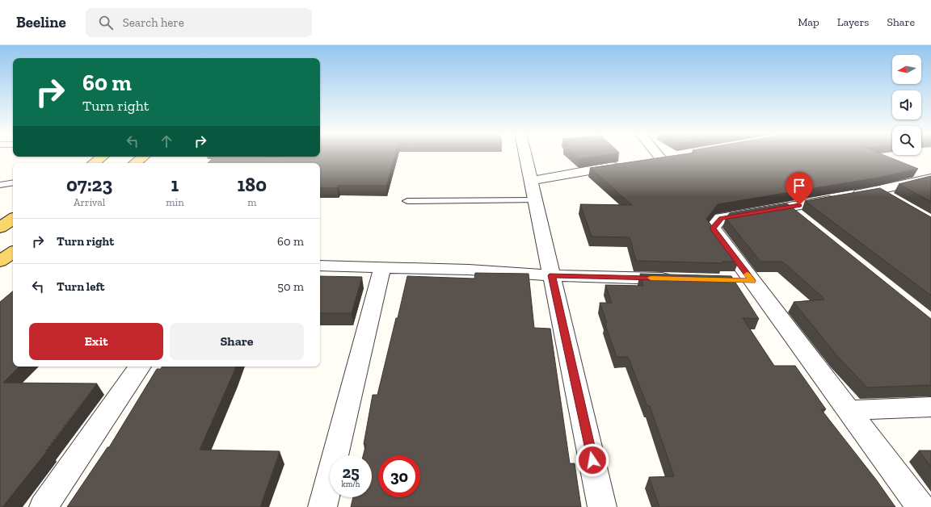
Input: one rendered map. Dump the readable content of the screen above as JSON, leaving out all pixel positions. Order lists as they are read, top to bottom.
{
  "north": "left",
  "page": {
    "header": "Beeline",
    "search": "Search here",
    "nav": ["Map", "Layers", "Share"],
    "turn": ["60 m", "Turn right"],
    "eta": [
      "07:23",
      "Arrival",
      "1",
      "min",
      "180",
      "m"
    ],
    "list": [
      {
        "name": "Turn right",
        "value": "60 m"
      },
      {
        "name": "Turn left",
        "value": "50 m"
      }
    ],
    "buttons": ["Exit", "Share"],
    "speed": "25 km/h",
    "limit": "30"
  }
}
